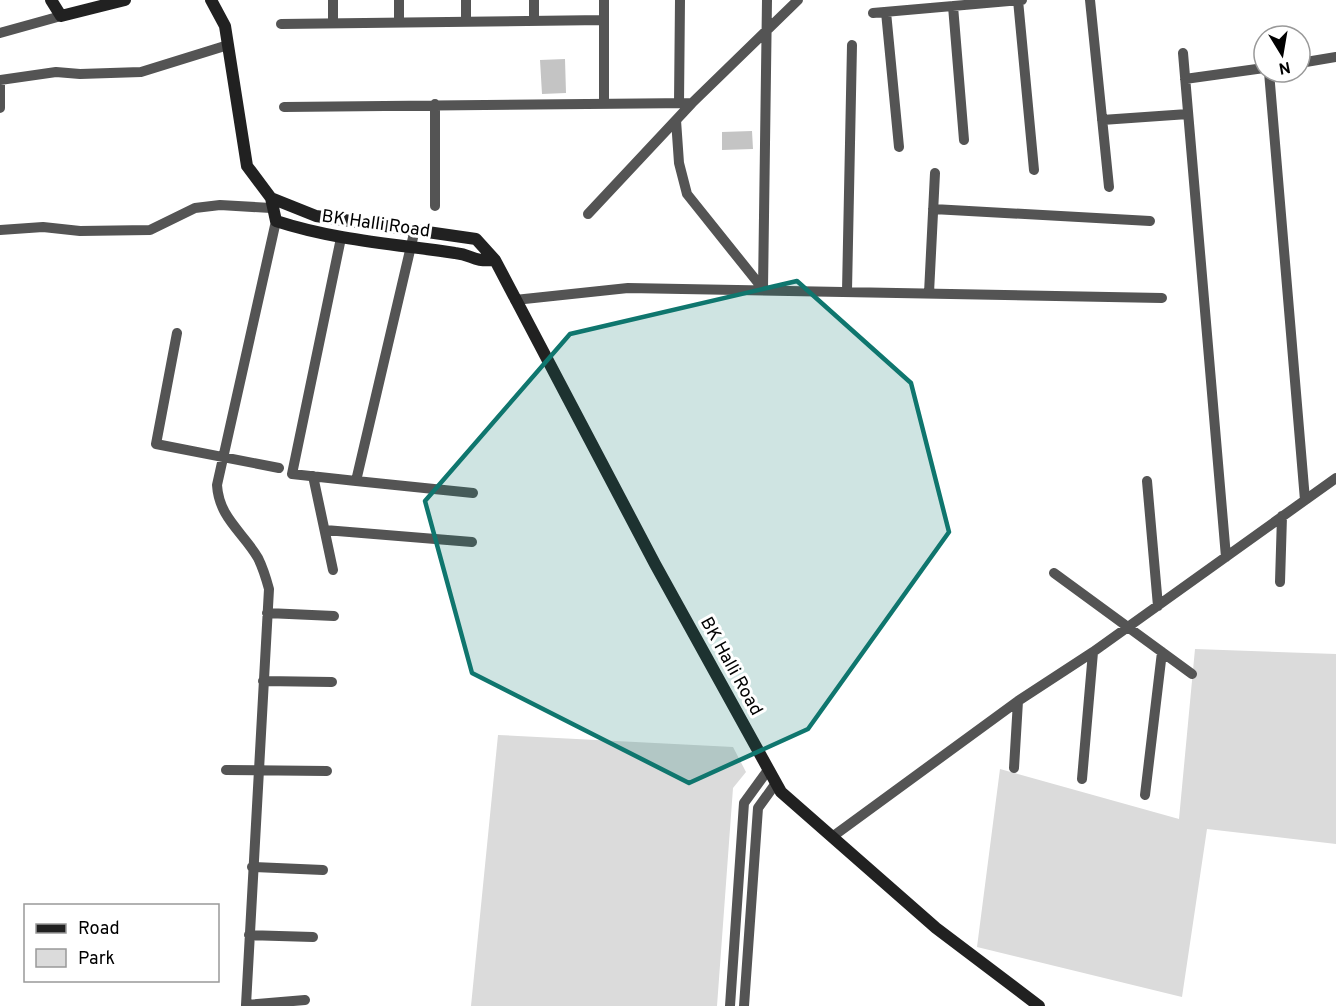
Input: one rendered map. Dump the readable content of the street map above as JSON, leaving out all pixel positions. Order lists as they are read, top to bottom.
{
  "streets": {
    "main road": ["BK Halli Road"]
  },
  "legend": ["Road", "Park"],
  "north": "bottom"
}
